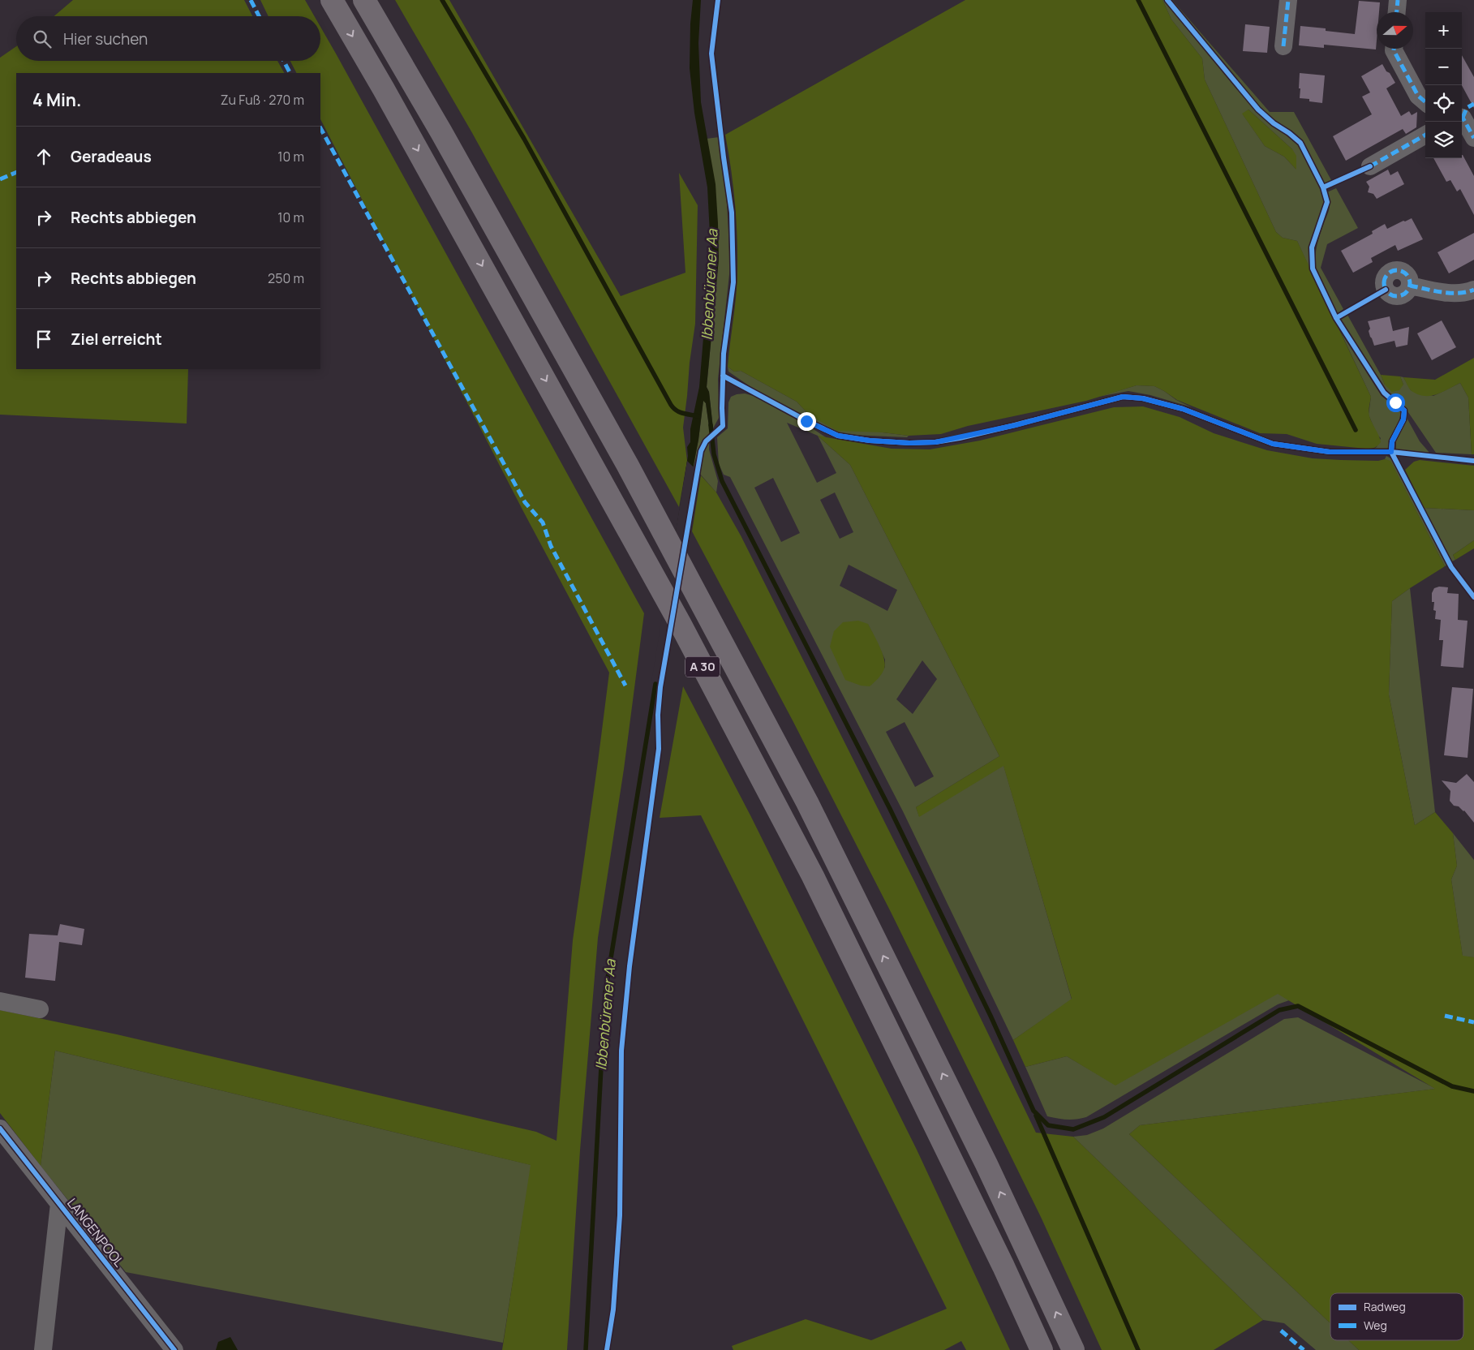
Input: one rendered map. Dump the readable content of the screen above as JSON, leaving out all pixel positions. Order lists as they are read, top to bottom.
{
  "streets": {
    "highway": ["A 30"],
    "street": ["LANGENPOOL"]
  },
  "water": ["Ibbenbürener Aa"],
  "legend": ["Radweg", "Weg"],
  "north": "right",
  "page": {
    "map_buttons": ["+", "−"],
    "search": "Hier suchen",
    "heading": ["4 Min.", "Zu Fuß · 270 m"],
    "list": [
      ["Geradeaus", "10 m"],
      ["Rechts abbiegen", "10 m"],
      ["Rechts abbiegen", "250 m"],
      "Ziel erreicht"
    ]
  }
}
